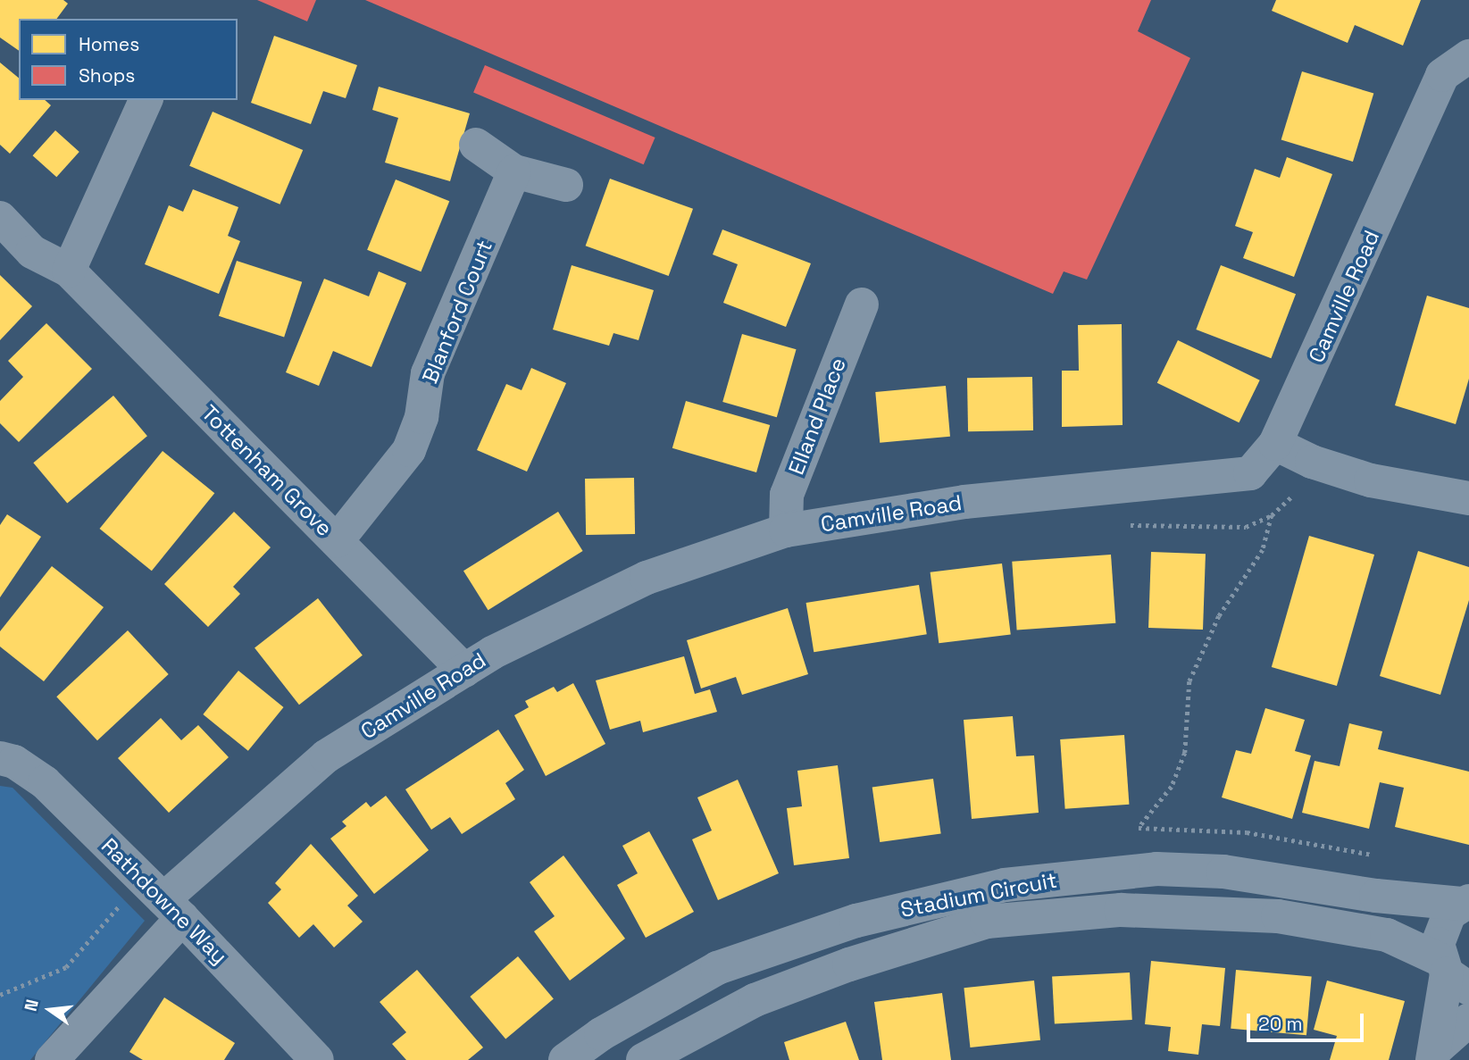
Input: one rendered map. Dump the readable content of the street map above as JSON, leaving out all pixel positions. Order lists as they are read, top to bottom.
{
  "streets": {
    "street": [
      "Camville Road",
      "Blanford Court",
      "Elland Place",
      "Tottenham Grove",
      "Stadium Circuit",
      "Rathdowne Way"
    ]
  },
  "crossings": [
    ["Camville Road", "Elland Place"],
    ["Camville Road", "Tottenham Grove"],
    ["Camville Road", "Rathdowne Way"],
    ["Blanford Court", "Tottenham Grove"]
  ],
  "legend": ["Homes", "Shops"],
  "scale_bar": "20 m",
  "north": "left"
}
